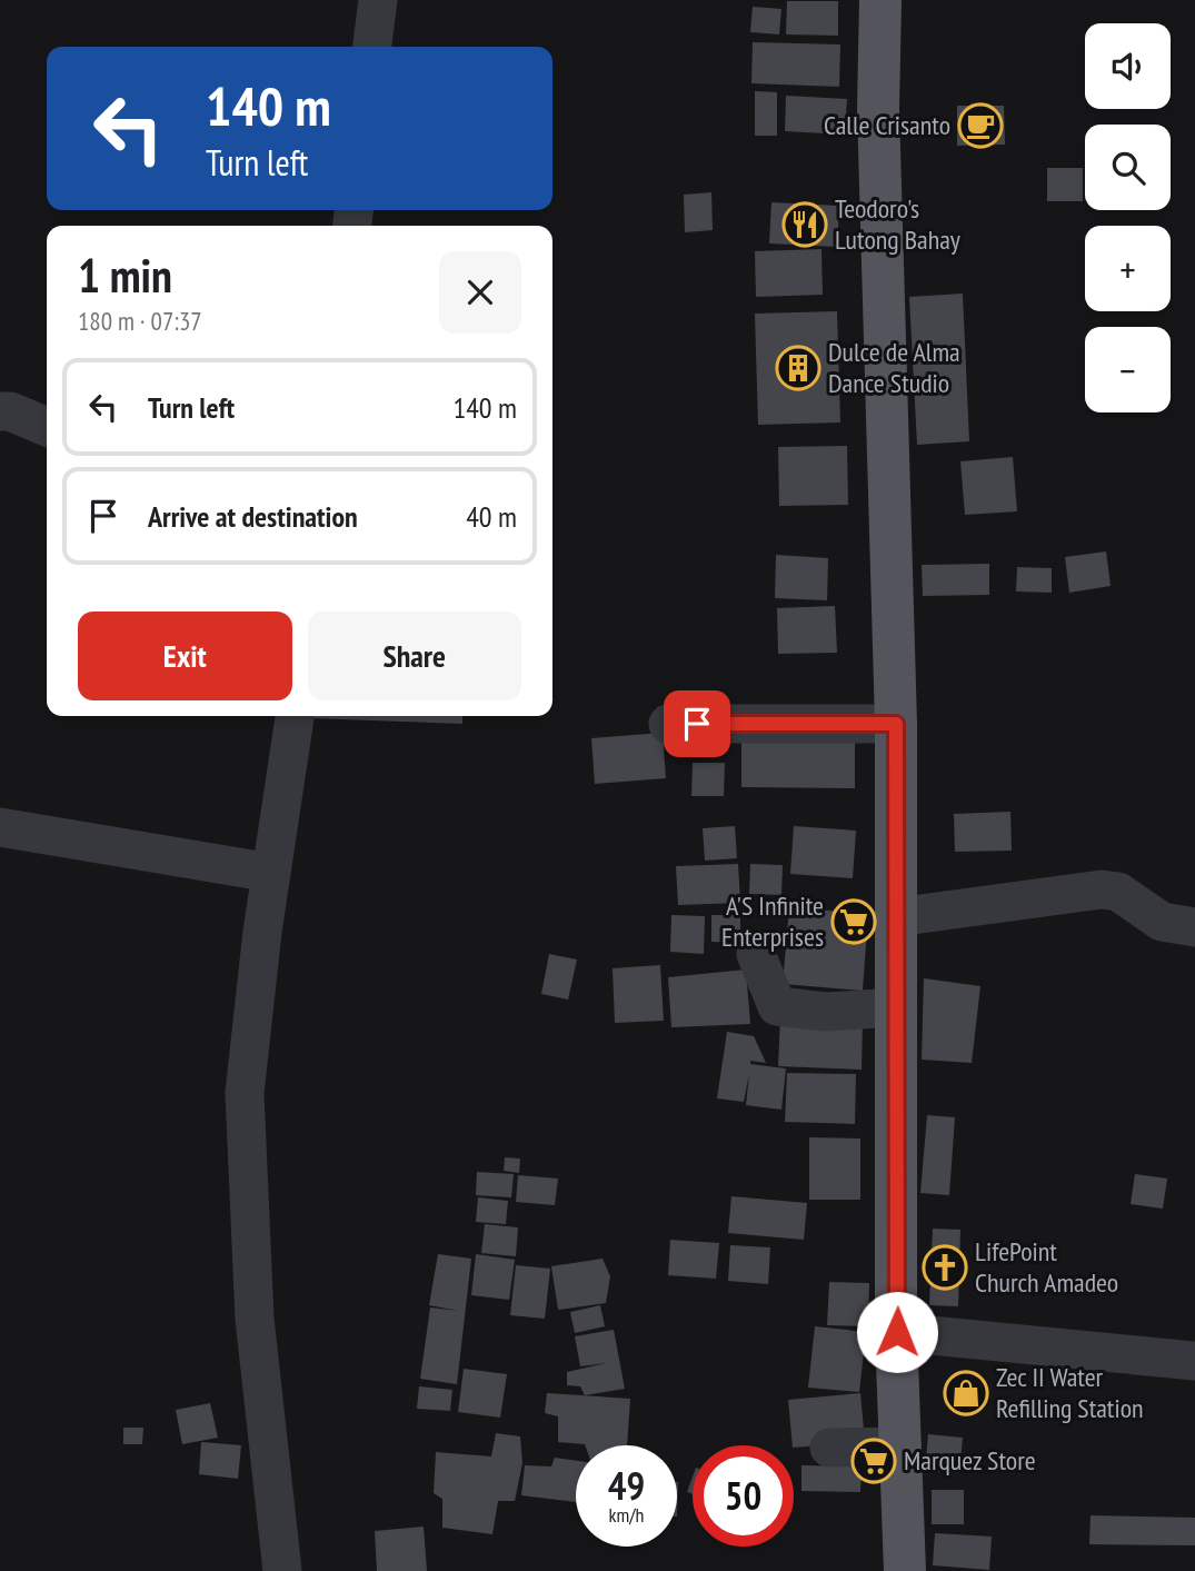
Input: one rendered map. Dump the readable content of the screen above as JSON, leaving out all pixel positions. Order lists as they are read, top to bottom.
{
  "places": {
    "cafe": ["Calle Crisanto"],
    "restaurant": ["Teodoro's Lutong Bahay"],
    "building": ["Dulce de Alma Dance Studio"],
    "supermarket": ["A'S Infinite Enterprises", "Marquez Store"],
    "church": ["LifePoint Church Amadeo"],
    "shop": ["Zec II Water Refilling Station"]
  },
  "page": {
    "map_buttons": ["+", "−"],
    "turn": ["140 m", "Turn left"],
    "heading": ["1 min", "180 m · 07:37"],
    "list": [
      {
        "name": "Turn left",
        "value": "140 m"
      },
      {
        "name": "Arrive at destination",
        "value": "40 m"
      }
    ],
    "buttons": ["Exit", "Share"],
    "speed": "49 km/h",
    "limit": "50"
  }
}
